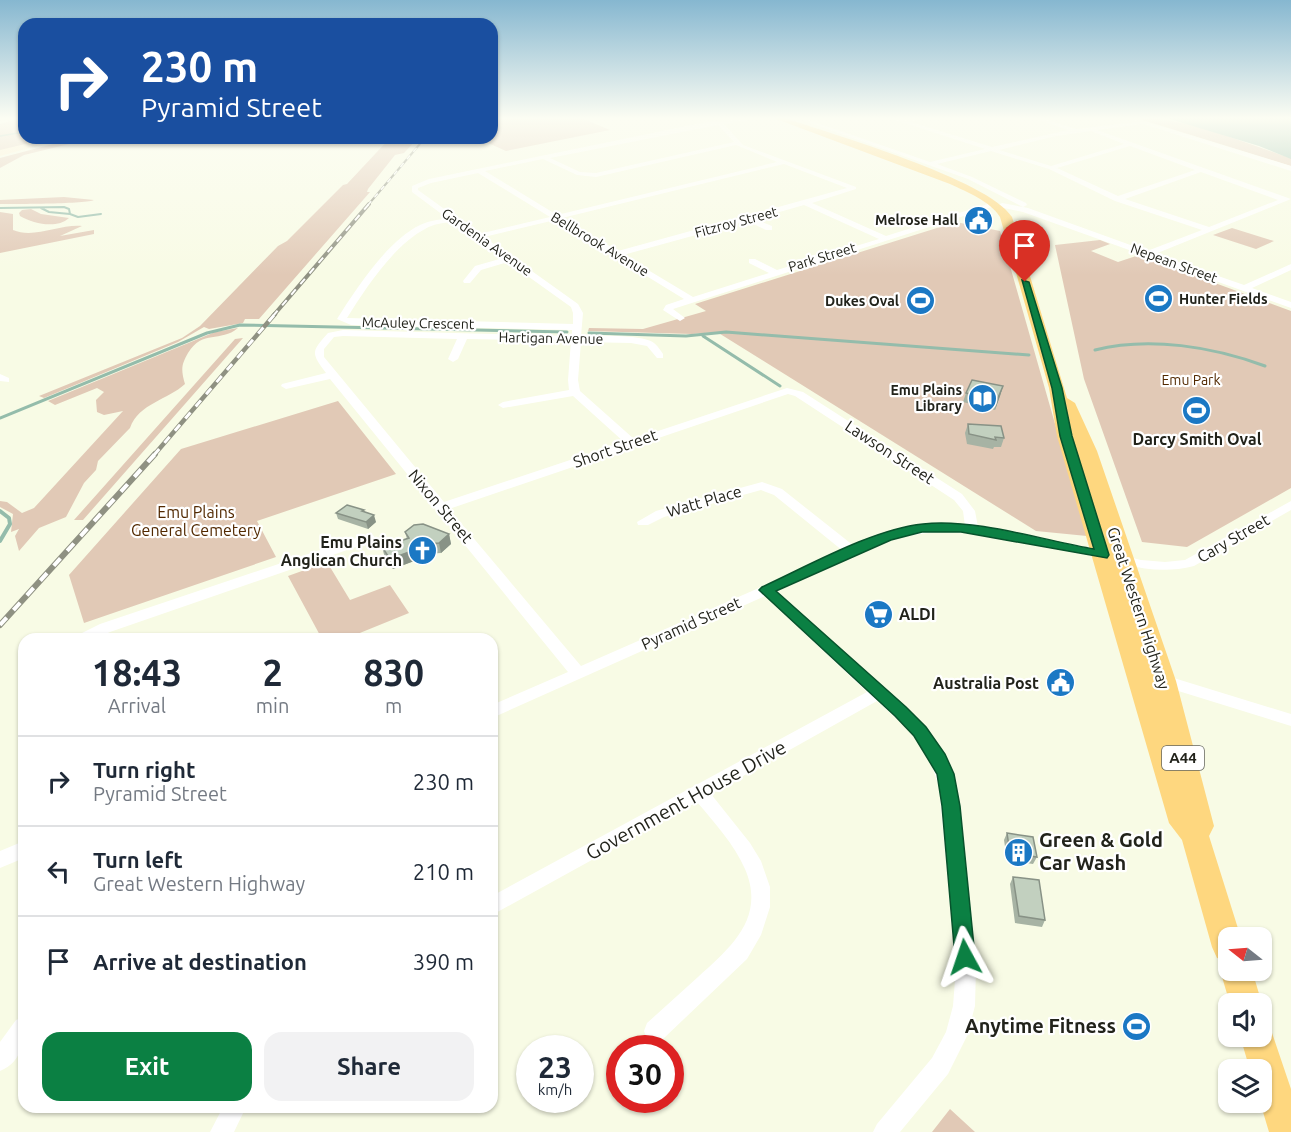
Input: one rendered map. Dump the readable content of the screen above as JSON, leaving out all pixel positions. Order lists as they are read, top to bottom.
{
  "streets": {
    "highway": ["Great Western Highway", "A44"],
    "street": [
      "Fitzroy Street",
      "Gardenia Avenue",
      "Bellbrook Avenue",
      "Park Street",
      "Nepean Street",
      "McAuley Crescent",
      "Hartigan Avenue",
      "Short Street",
      "Lawson Street",
      "Watt Place",
      "Nixon Street",
      "Cary Street",
      "Pyramid Street",
      "Government House Drive"
    ]
  },
  "crossings": [
    ["Fitzroy Street", "Bellbrook Avenue"],
    ["Gardenia Avenue", "Bellbrook Avenue"],
    ["Gardenia Avenue", "McAuley Crescent"],
    ["Gardenia Avenue", "Hartigan Avenue"],
    ["Bellbrook Avenue", "Park Street"],
    ["Park Street", "Nepean Street"],
    ["Park Street", "Great Western Highway"],
    ["Nepean Street", "Great Western Highway"],
    ["Hartigan Avenue", "Nixon Street"],
    ["Short Street", "Lawson Street"],
    ["Short Street", "Nixon Street"],
    ["Lawson Street", "Pyramid Street"],
    ["Watt Place", "Pyramid Street"],
    ["Nixon Street", "Pyramid Street"],
    ["Cary Street", "Great Western Highway"],
    ["Cary Street", "Pyramid Street"],
    ["Great Western Highway", "Pyramid Street"]
  ],
  "parks": ["Emu Park", "Emu Plains General Cemetery"],
  "places": {
    "public building": ["Melrose Hall", "Australia Post"],
    "sports": [
      "Hunter Fields",
      "Dukes Oval",
      "Darcy Smith Oval",
      "Anytime Fitness"
    ],
    "library": ["Emu Plains Library"],
    "church": ["Emu Plains Anglican Church"],
    "supermarket": ["ALDI"],
    "building": ["Green & Gold Car Wash"]
  },
  "north": "left",
  "page": {
    "turn": ["230 m", "Pyramid Street"],
    "eta": [
      "18:43",
      "Arrival",
      "2",
      "min",
      "830",
      "m"
    ],
    "list": [
      {
        "name": "Turn right",
        "note": "Pyramid Street",
        "value": "230 m"
      },
      {
        "name": "Turn left",
        "note": "Great Western Highway",
        "value": "210 m"
      },
      {
        "name": "Arrive at destination",
        "value": "390 m"
      }
    ],
    "buttons": ["Exit", "Share"],
    "speed": "23 km/h",
    "limit": "30"
  }
}
